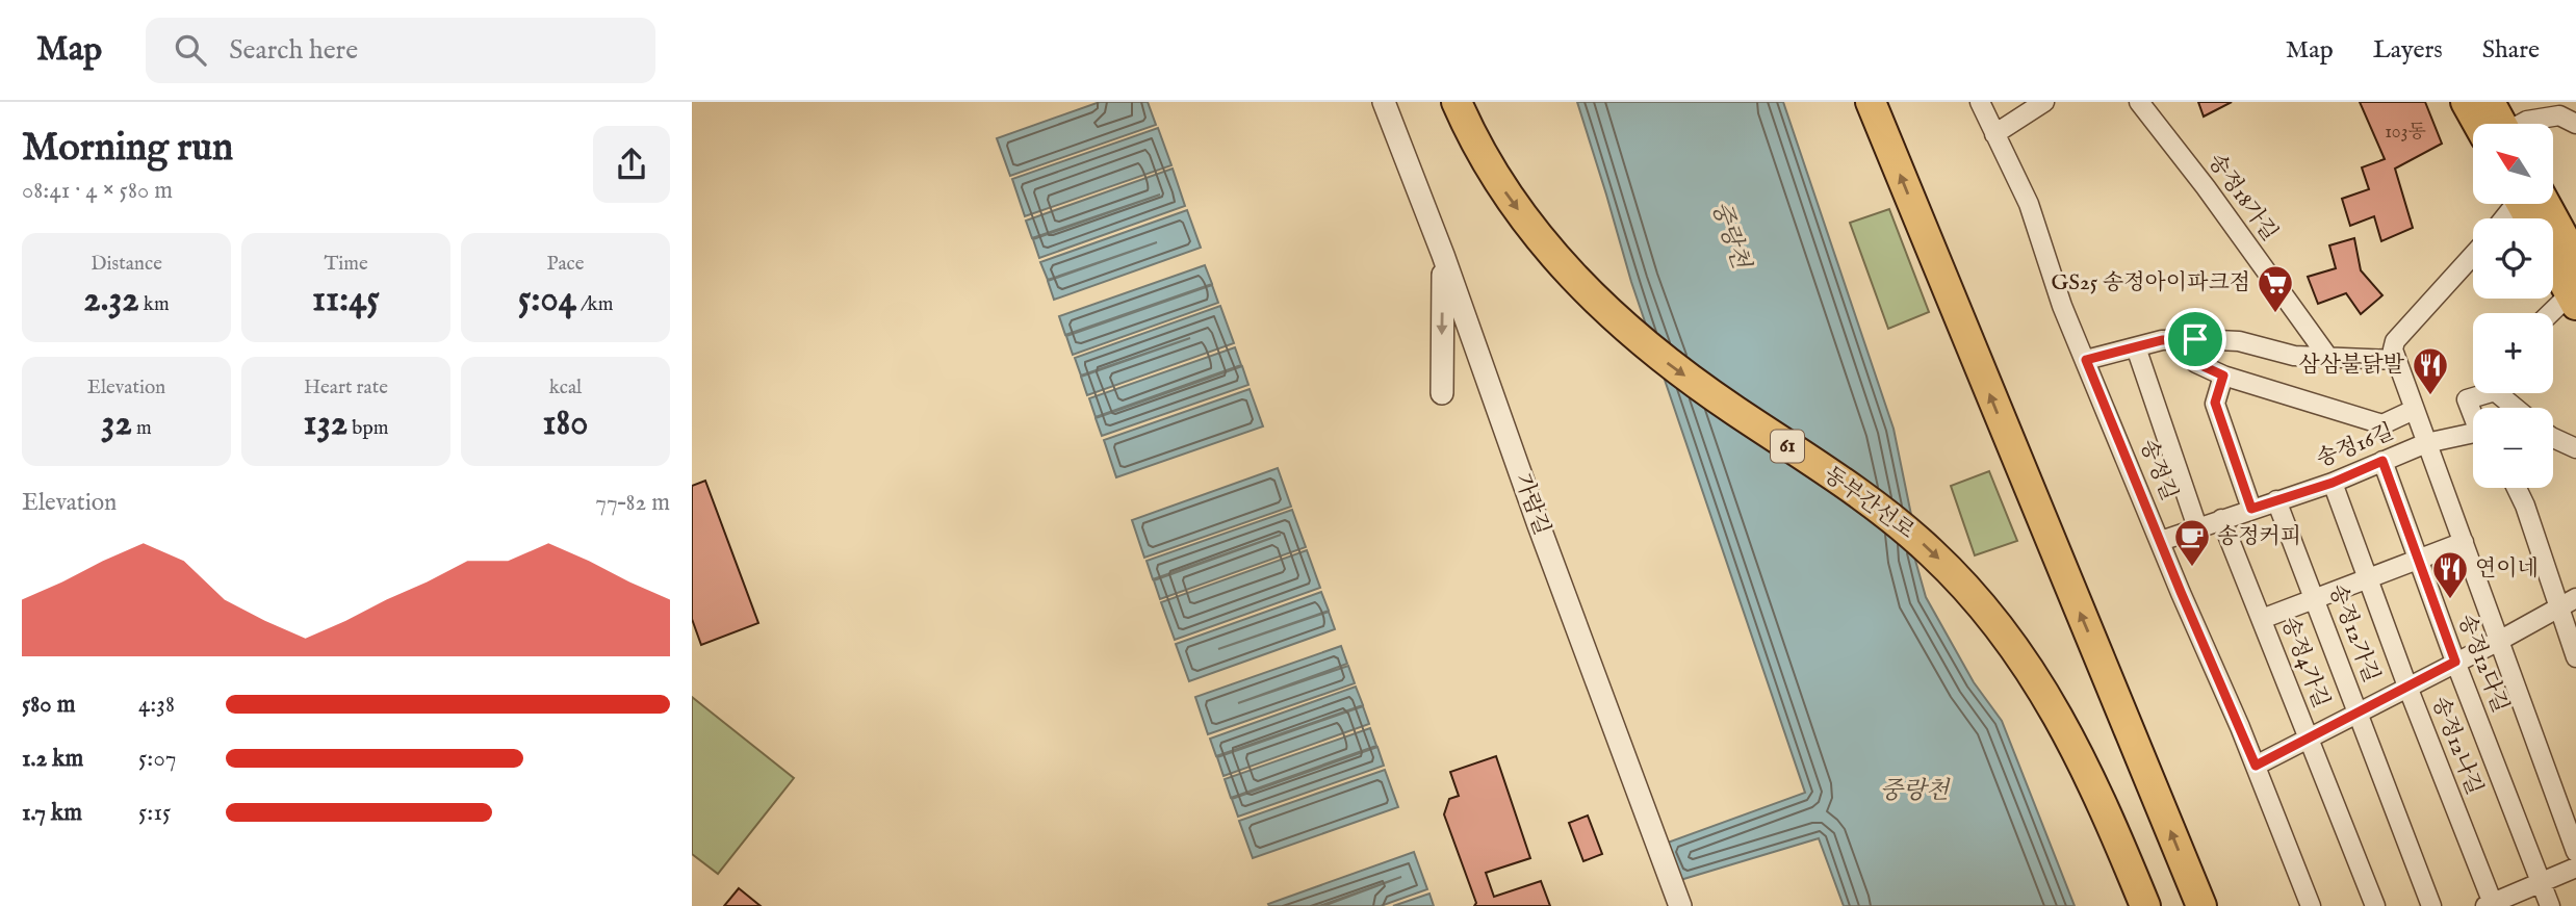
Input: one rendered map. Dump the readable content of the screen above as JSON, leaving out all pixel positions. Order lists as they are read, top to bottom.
{
  "streets": {
    "main road": ["61", "동부간선로"],
    "street": [
      "송정18가길",
      "송정16길",
      "송정길",
      "가람길",
      "송정12가길",
      "송정4가길",
      "송정12다길",
      "송정12나길"
    ]
  },
  "crossings": [
    ["송정16길", "송정길"],
    ["송정16길", "송정12가길"],
    ["송정16길", "송정4가길"],
    ["송정16길", "송정12다길"],
    ["송정16길", "송정12나길"]
  ],
  "water": ["중랑천"],
  "places": {
    "supermarket": ["GS25 송정아이파크점"],
    "restaurant": ["삼삼불닭발", "연이네"],
    "cafe": ["송정커피"]
  },
  "house_numbers": ["103동"],
  "north": "top left",
  "page": {
    "header": "Map",
    "search": "Search here",
    "nav": ["Map", "Layers", "Share"],
    "heading": ["Morning run", "08:41 · 4 × 580 m"],
    "map_buttons": ["+", "−"],
    "stats": [
      ["Distance", "2.32 km"],
      ["Time", "11:45"],
      ["Pace", "5:04 /km"],
      ["Elevation", "32 m"],
      ["Heart rate", "132 bpm"],
      ["kcal", "180"]
    ],
    "chart": ["Elevation", "77–82 m"],
    "list": [
      {
        "name": "580 m",
        "note": "4:38"
      },
      {
        "name": "1.2 km",
        "note": "5:07"
      },
      {
        "name": "1.7 km",
        "note": "5:15"
      }
    ]
  }
}
